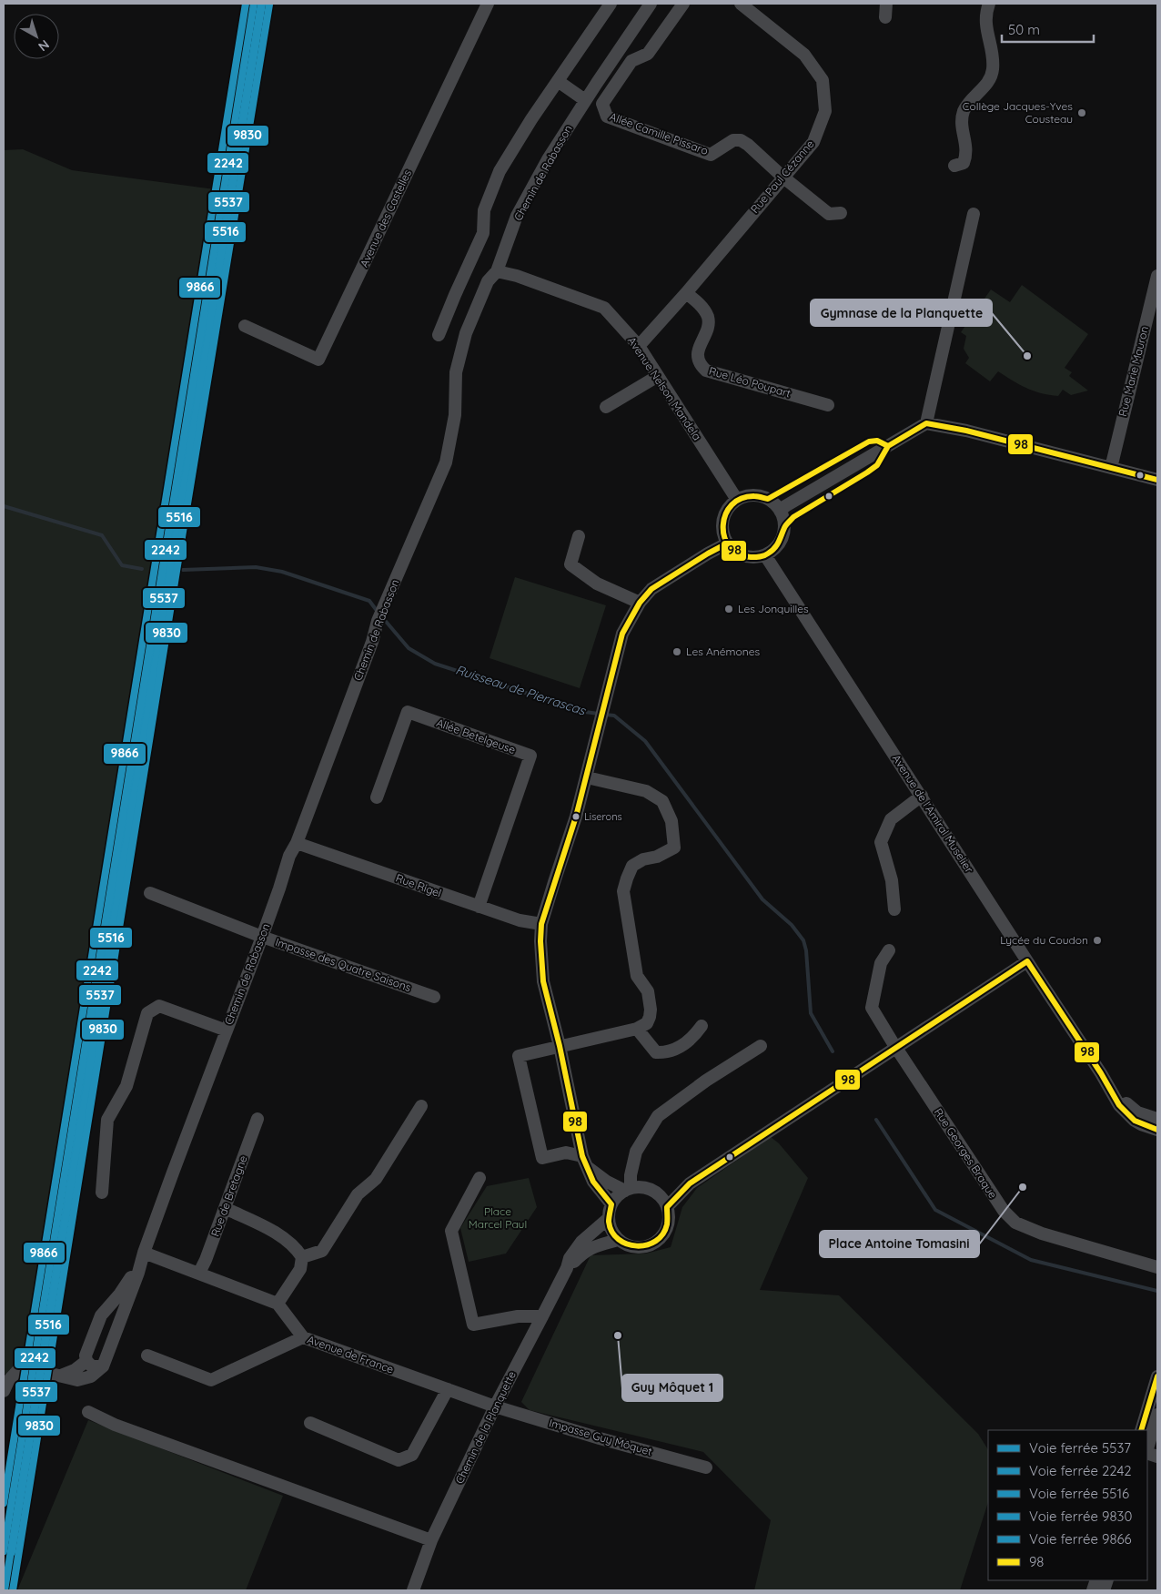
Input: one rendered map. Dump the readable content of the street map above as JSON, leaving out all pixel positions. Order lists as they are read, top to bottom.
{
  "streets": {
    "street": [
      "Allée Camille Pissaro",
      "Chemin de Rabasson",
      "Rue Paul Cézanne",
      "Avenue des Castelles",
      "Rue Marie Mauron",
      "Rue Léo Poupart",
      "Avenue Nelson Mandela",
      "Allée Betelgeuse",
      "Avenue de l'Amiral Muselier",
      "Rue Rigel",
      "Impasse des Quatre Saisons",
      "Rue Georges Braque",
      "Rue de Bretagne",
      "Avenue de France",
      "Chemin de la Planquette",
      "Impasse Guy Môquet"
    ]
  },
  "crossings": [
    ["Allée Camille Pissaro", "Rue Paul Cézanne"],
    ["Chemin de Rabasson", "Avenue Nelson Mandela"],
    ["Chemin de Rabasson", "Rue Rigel"],
    ["Chemin de Rabasson", "Impasse des Quatre Saisons"],
    ["Rue Paul Cézanne", "Rue Léo Poupart"],
    ["Rue Paul Cézanne", "Avenue Nelson Mandela"],
    ["Avenue Nelson Mandela", "Avenue de l'Amiral Muselier"],
    ["Allée Betelgeuse", "Rue Rigel"],
    ["Avenue de France", "Chemin de la Planquette"],
    ["Avenue de France", "Impasse Guy Môquet"],
    ["Chemin de la Planquette", "Impasse Guy Môquet"]
  ],
  "water": ["Ruisseau de Pierrascas"],
  "parks": ["Place Marcel Paul"],
  "places": [
    "Collège Jacques-Yves Cousteau",
    "Gymnase de la Planquette",
    "Les Jonquilles",
    "Les Anémones",
    "Liserons",
    "Lycée du Coudon",
    "Place Antoine Tomasini",
    "Guy Môquet 1"
  ],
  "lines": [
    "rail line 5537",
    "rail line 2242",
    "rail line 9866",
    "rail line 5516",
    "rail line 9830",
    "transit line 98"
  ],
  "legend": [
    "Voie ferrée 5537",
    "Voie ferrée 2242",
    "Voie ferrée 5516",
    "Voie ferrée 9830",
    "Voie ferrée 9866",
    "98"
  ],
  "scale_bar": "50 m",
  "north": "bottom right"
}
